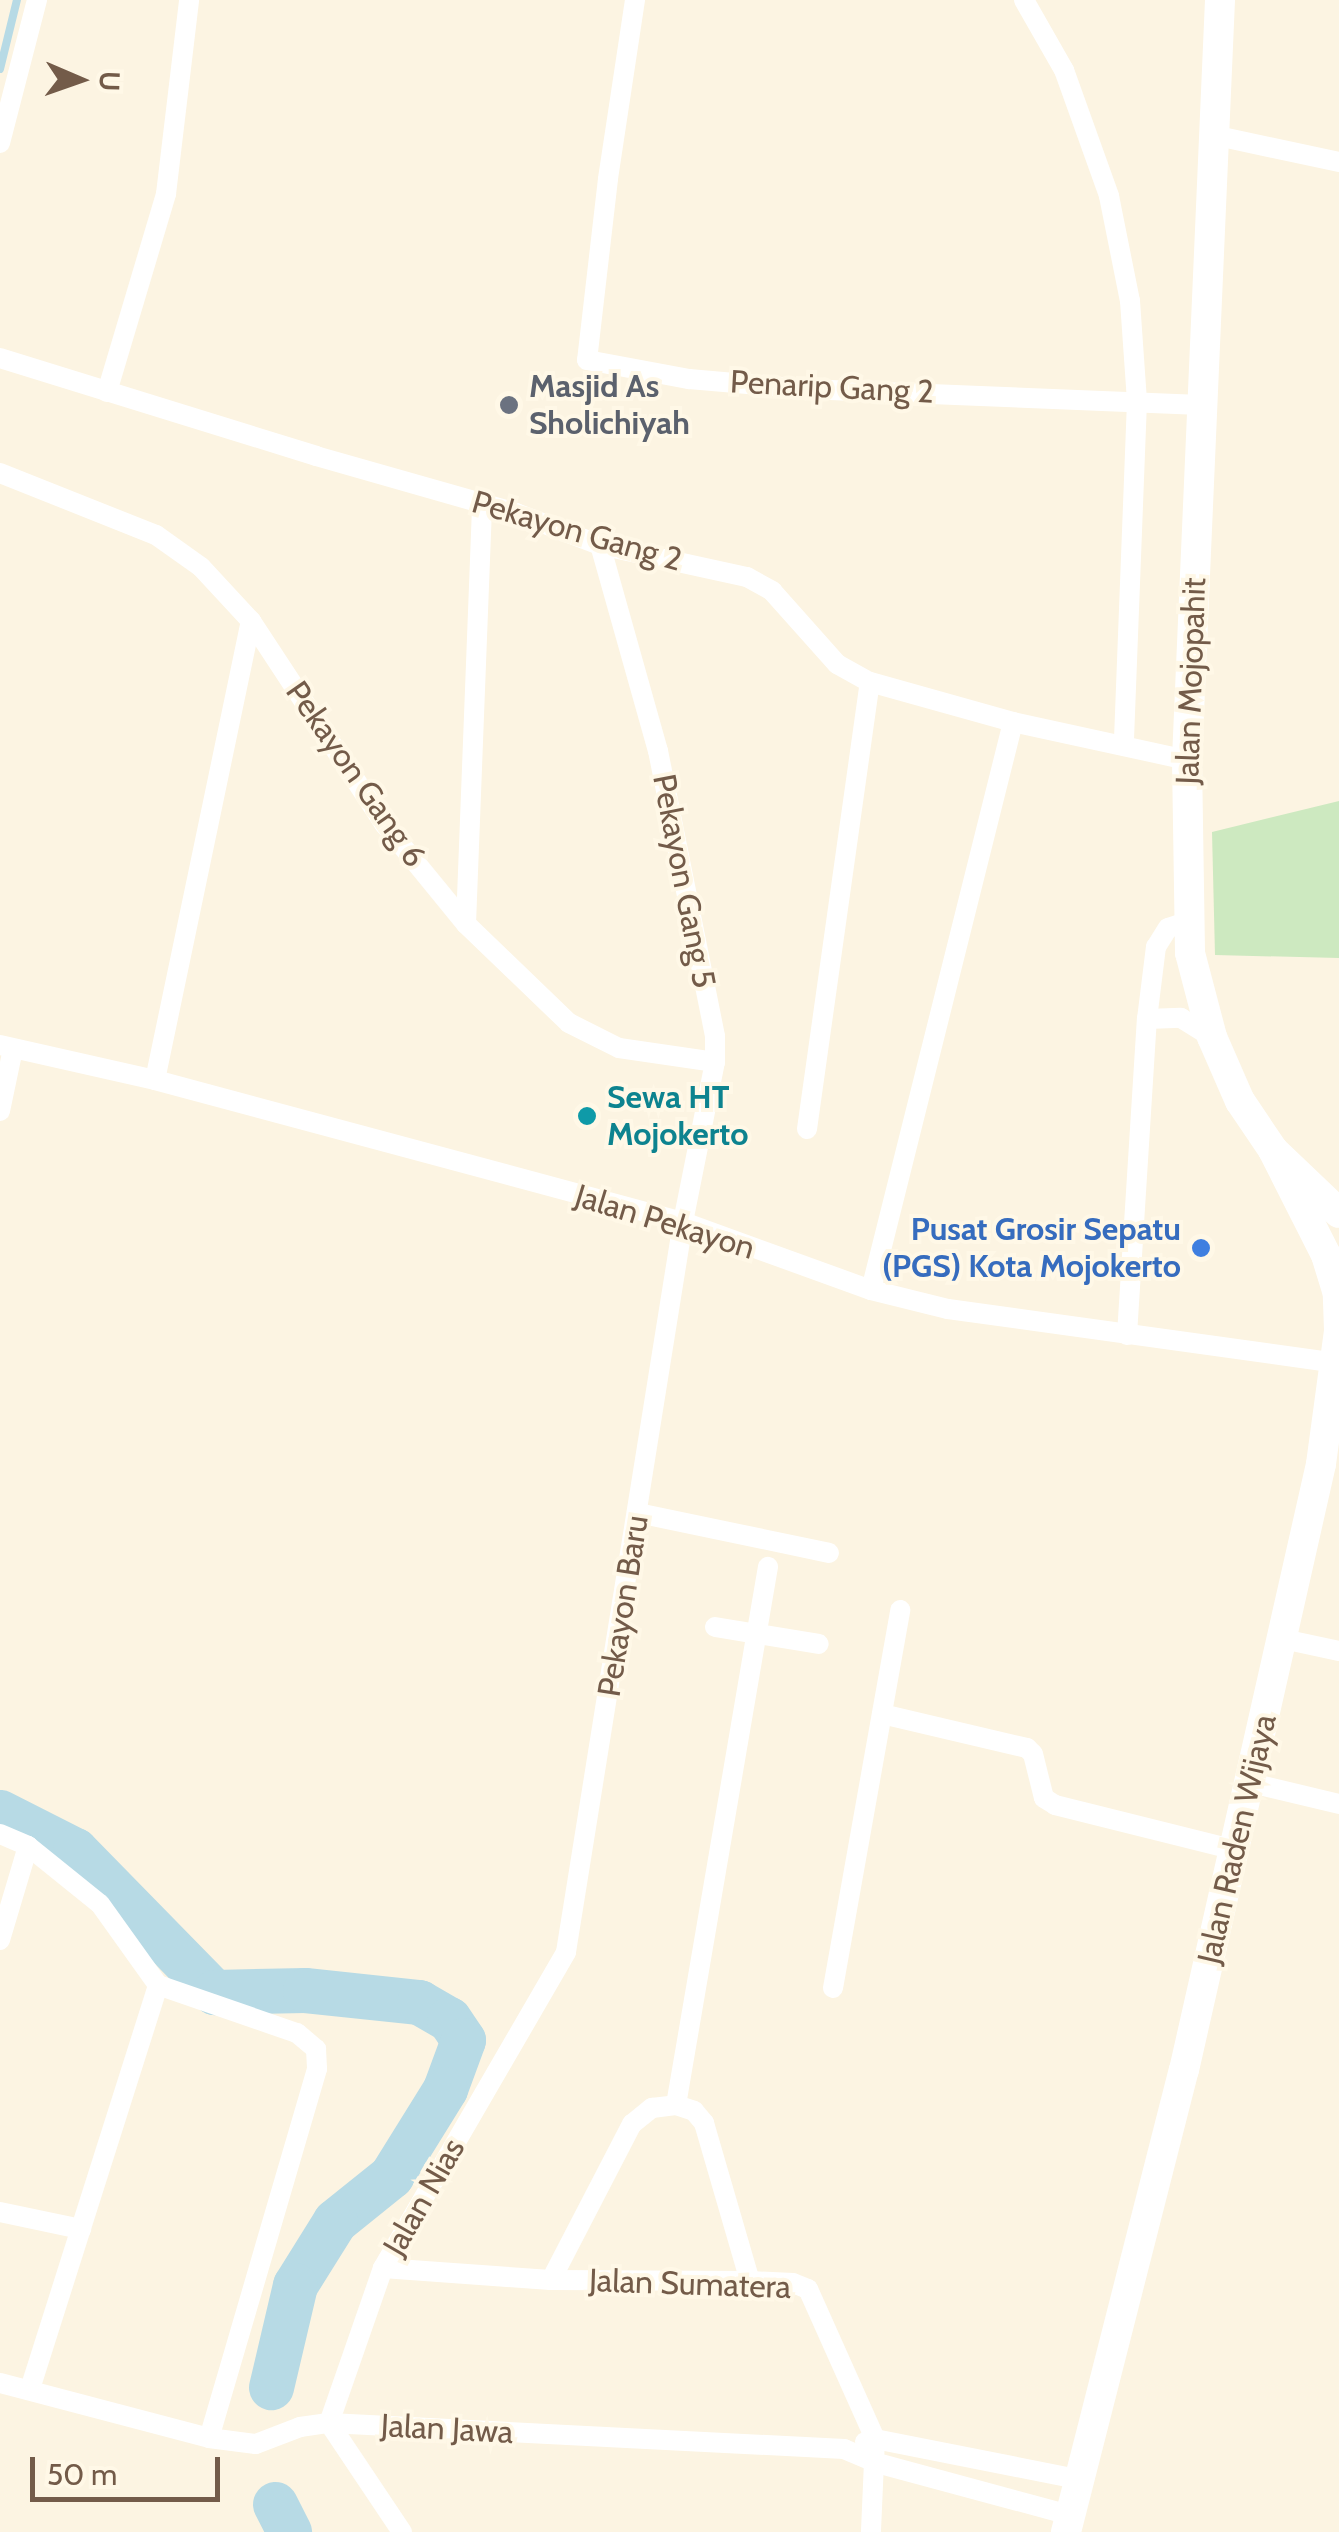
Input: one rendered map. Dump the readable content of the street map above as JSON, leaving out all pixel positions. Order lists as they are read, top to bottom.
{
  "streets": {
    "main road": ["Jalan Mojopahit", "Jalan Raden Wijaya"],
    "street": [
      "Penarip Gang 2",
      "Pekayon Gang 2",
      "Pekayon Gang 6",
      "Pekayon Gang 5",
      "Jalan Pekayon",
      "Pekayon Baru",
      "Jalan Nias",
      "Jalan Sumatera",
      "Jalan Jawa"
    ]
  },
  "crossings": [
    ["Penarip Gang 2", "Jalan Mojopahit"],
    ["Pekayon Gang 2", "Jalan Mojopahit"],
    ["Pekayon Gang 2", "Pekayon Gang 5"],
    ["Jalan Mojopahit", "Jalan Raden Wijaya"],
    ["Pekayon Gang 6", "Pekayon Gang 5"],
    ["Pekayon Gang 5", "Jalan Pekayon"],
    ["Pekayon Gang 5", "Pekayon Baru"],
    ["Jalan Pekayon", "Pekayon Baru"],
    ["Jalan Pekayon", "Jalan Raden Wijaya"],
    ["Pekayon Baru", "Jalan Nias"],
    ["Jalan Raden Wijaya", "Jalan Jawa"],
    ["Jalan Nias", "Jalan Sumatera"],
    ["Jalan Nias", "Jalan Jawa"],
    ["Jalan Sumatera", "Jalan Jawa"]
  ],
  "places": ["Masjid As Sholichiyah", "Sewa HT Mojokerto", "Pusat Grosir Sepatu (PGS) Kota Mojokerto"],
  "scale_bar": "50 m",
  "north": "right"
}
